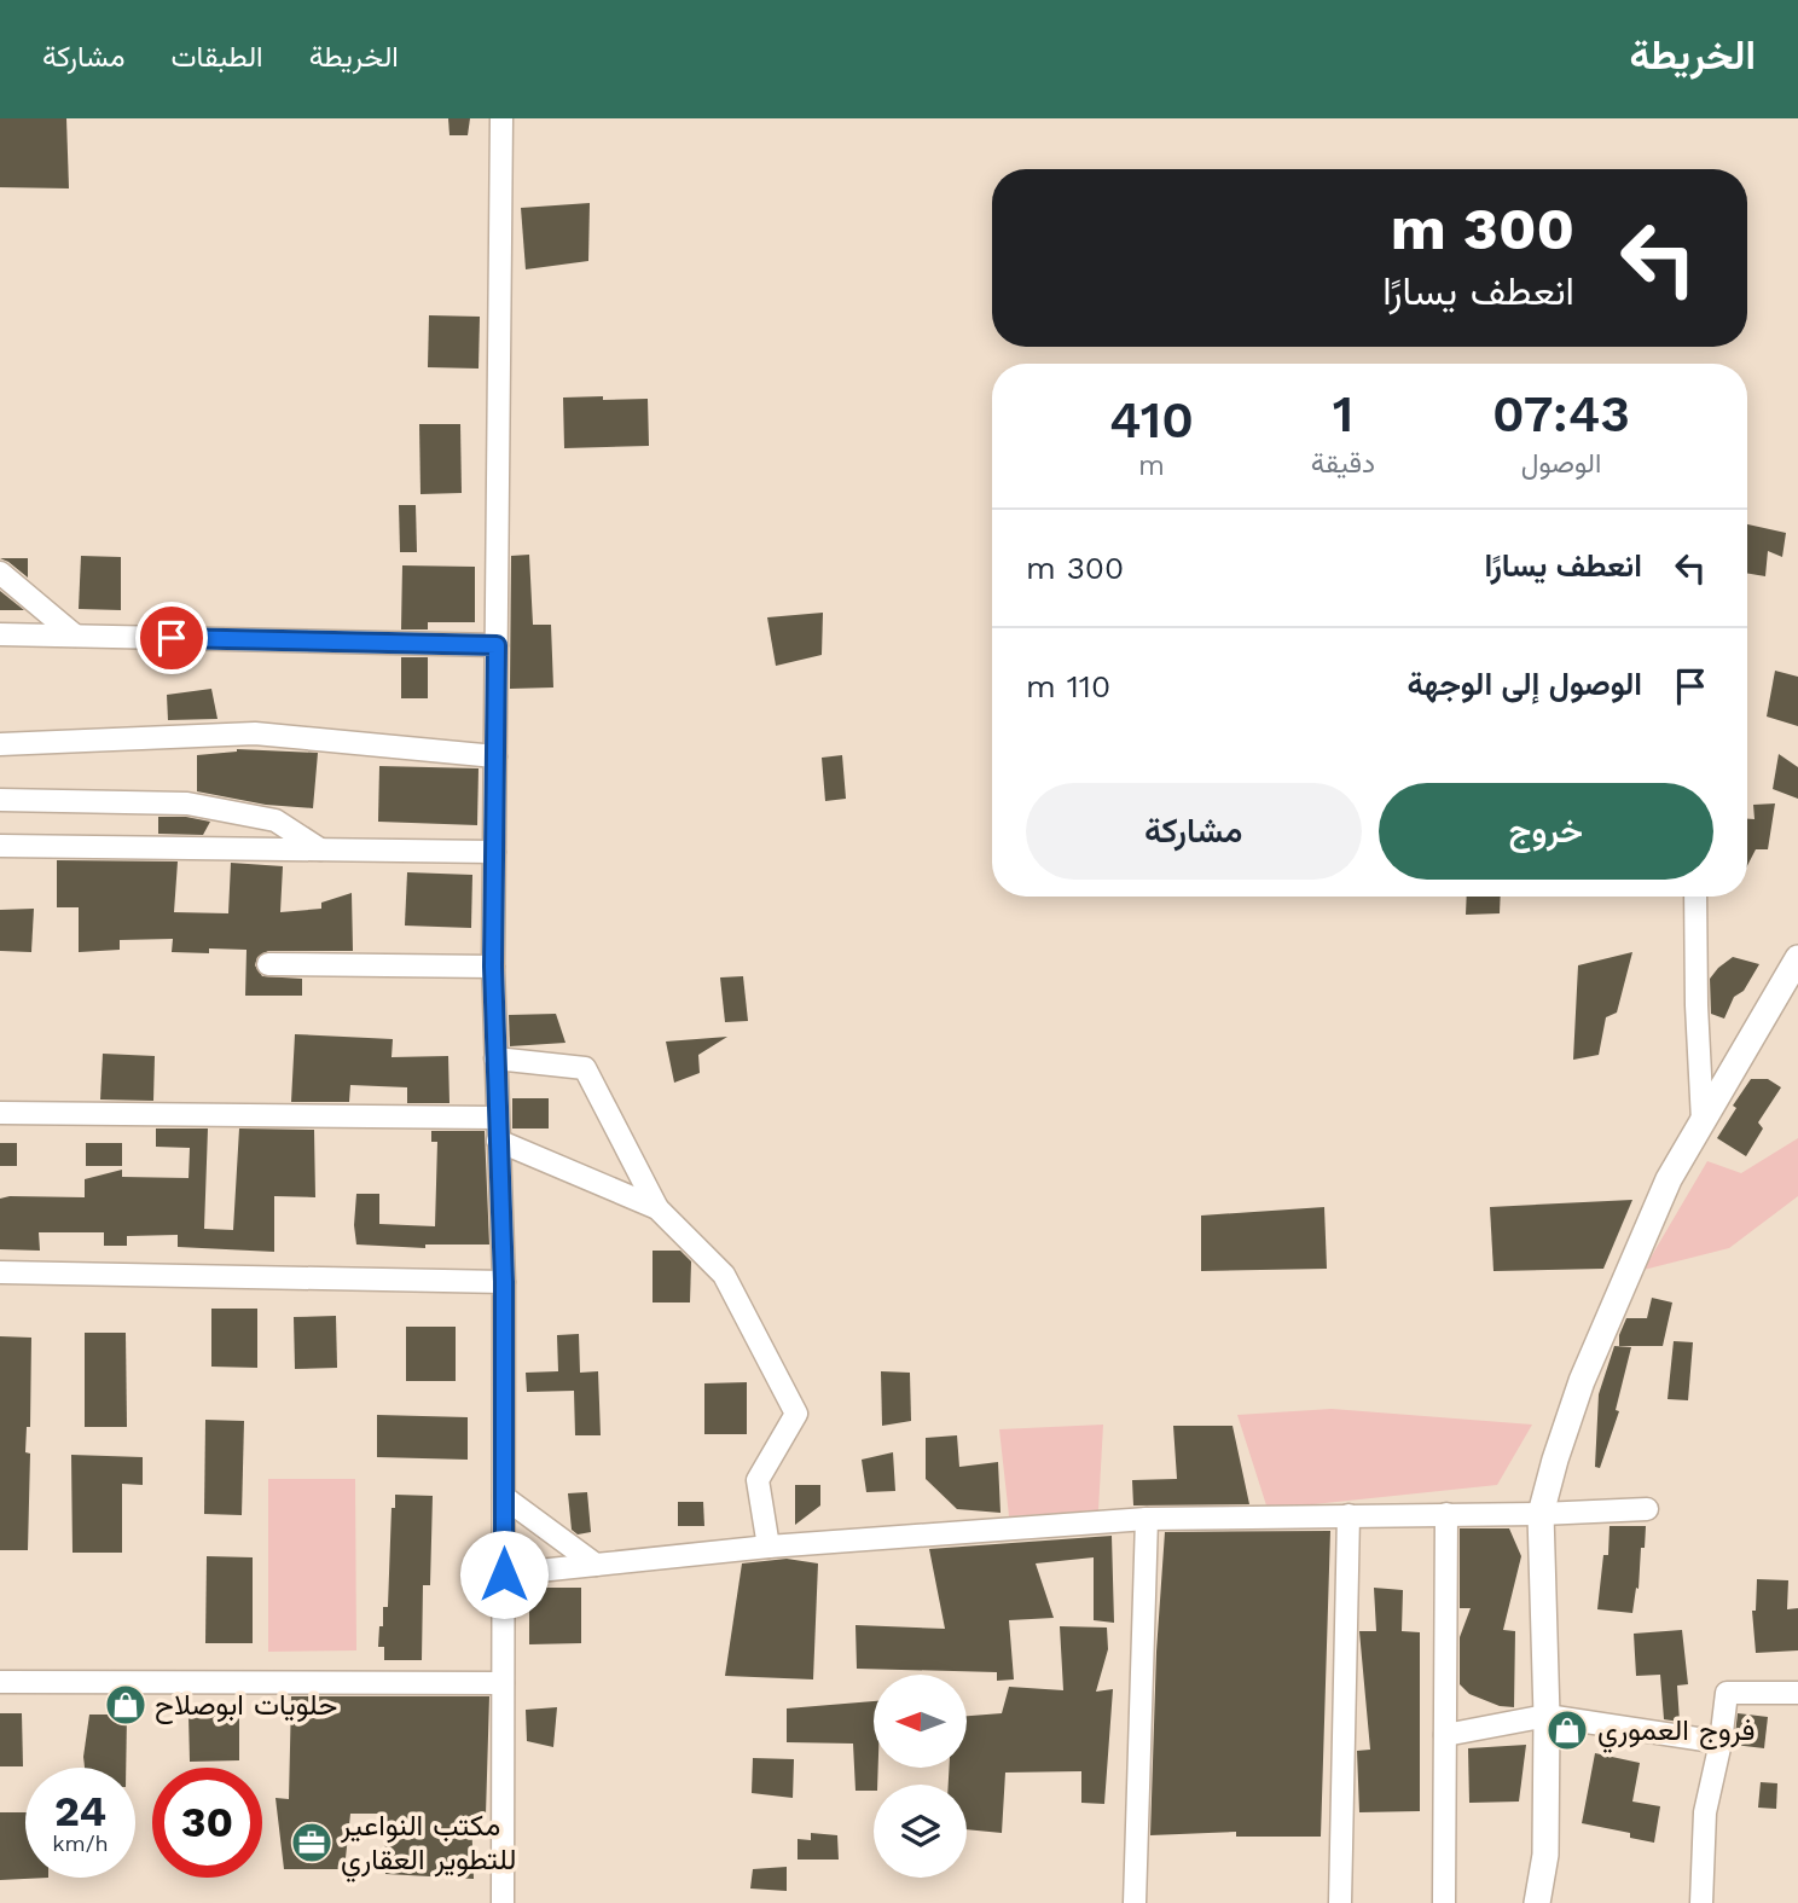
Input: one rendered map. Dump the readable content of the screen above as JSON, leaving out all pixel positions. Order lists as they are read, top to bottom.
{
  "places": {
    "shop": ["حلويات ابوصلاح", "فروج العموري"],
    "office": ["مكتب النواعير للتطوير العقاري"]
  },
  "north": "left",
  "page": {
    "header": "الخريطة",
    "nav": ["الخريطة", "الطبقات", "مشاركة"],
    "turn": ["300 m", "انعطف يسارًا"],
    "eta": [
      "07:43",
      "الوصول",
      "1",
      "دقيقة",
      "410",
      "m"
    ],
    "list": [
      {
        "name": "انعطف يسارًا",
        "value": "300 m"
      },
      {
        "name": "الوصول إلى الوجهة",
        "value": "110 m"
      }
    ],
    "buttons": ["خروج", "مشاركة"],
    "speed": "24 km/h",
    "limit": "30"
  }
}
